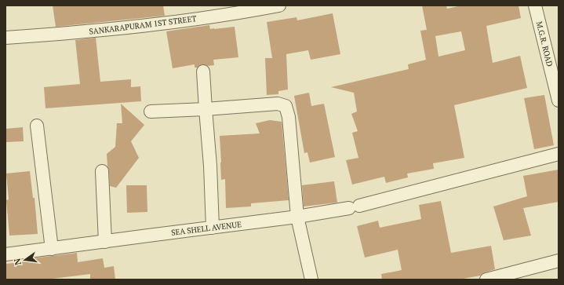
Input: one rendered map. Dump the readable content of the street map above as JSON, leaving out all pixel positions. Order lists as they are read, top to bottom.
{
  "streets": {
    "street": ["SANKARAPURAM 1ST STREET", "M.G.R. ROAD", "SEA SHELL AVENUE"]
  },
  "north": "left"
}
